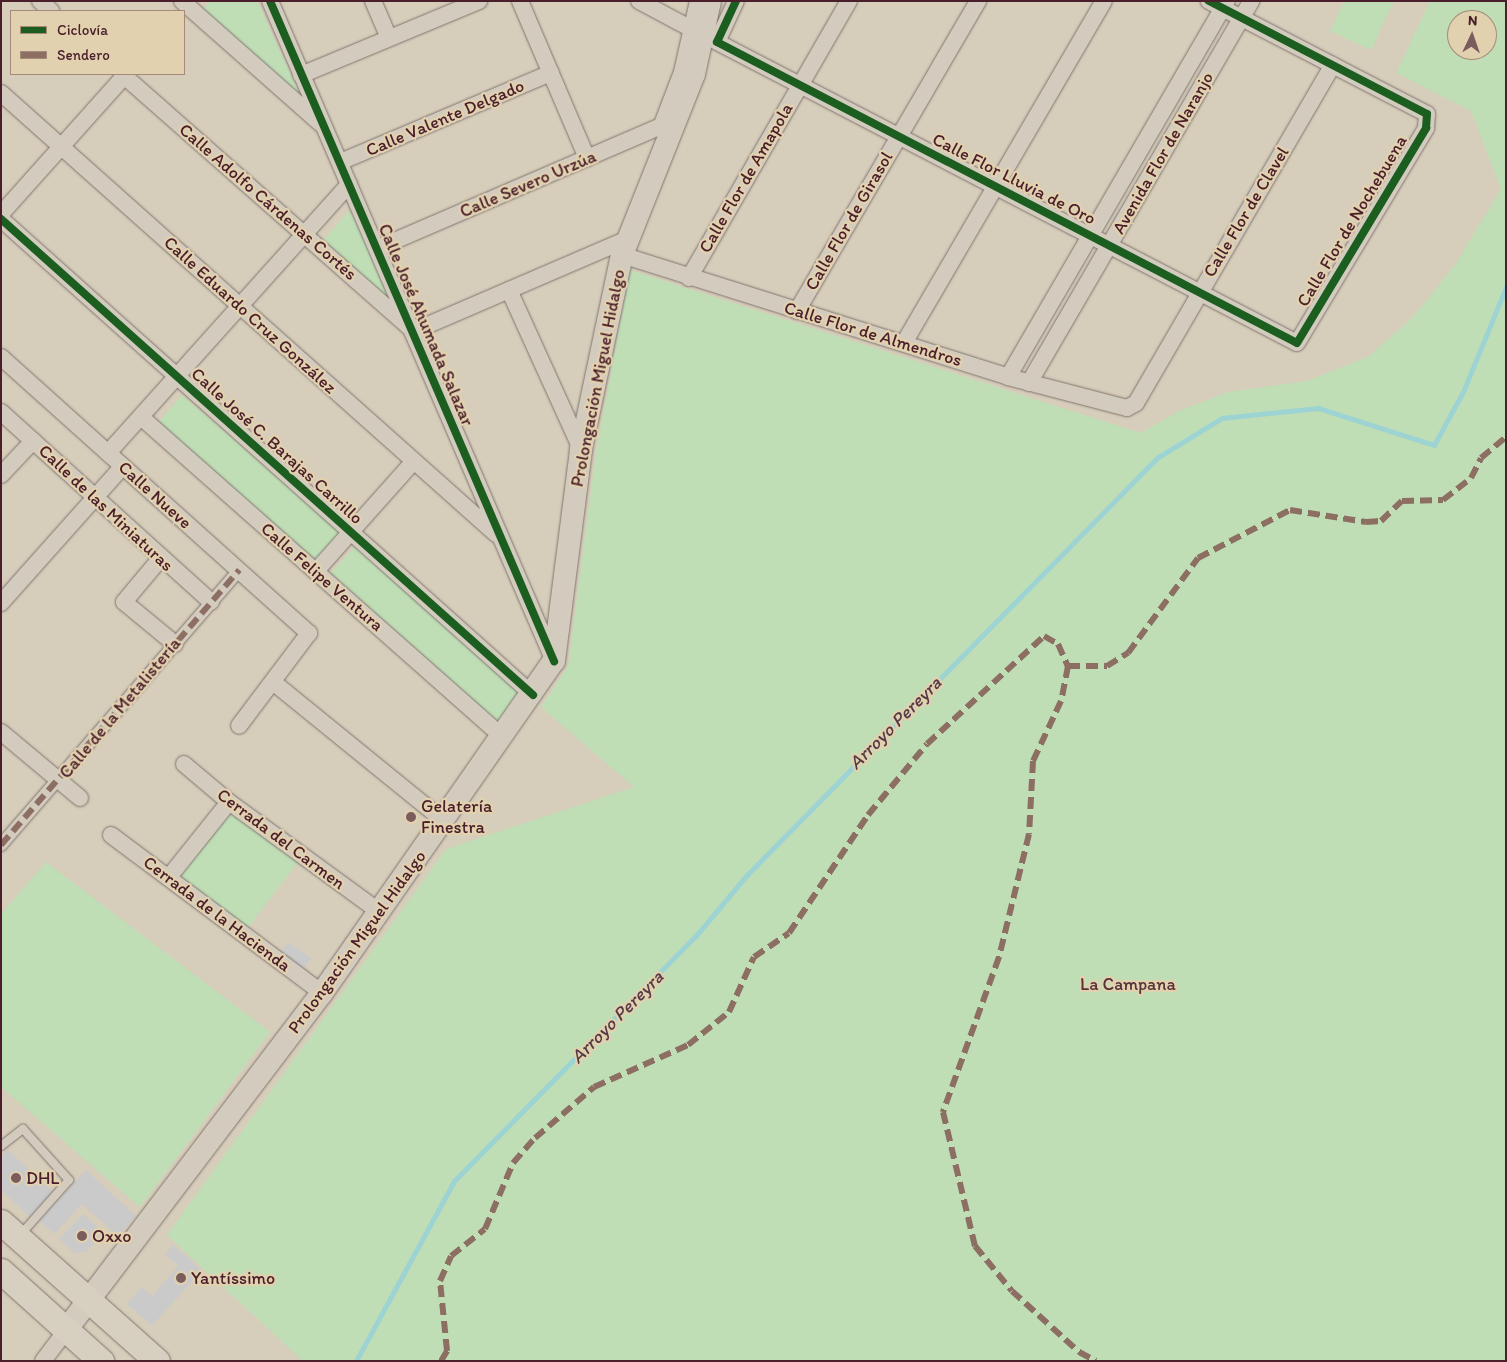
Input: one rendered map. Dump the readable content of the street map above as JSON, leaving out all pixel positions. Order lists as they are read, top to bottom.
{
  "streets": {
    "main road": ["Prolongación Miguel Hidalgo"],
    "street": [
      "Calle Valente Delgado",
      "Avenida Flor de Naranjo",
      "Calle Flor de Amapola",
      "Calle Flor Lluvia de Oro",
      "Calle Severo Urzúa",
      "Calle Adolfo Cárdenas Cortés",
      "Calle Flor de Clavel",
      "Calle Flor de Girasol",
      "Calle Flor de Nochebuena",
      "Calle Eduardo Cruz González",
      "Calle José Ahumada Salazar",
      "Calle Flor de Almendros",
      "Calle José C. Barajas Carrillo",
      "Calle Nueve",
      "Calle de las Miniaturas",
      "Calle Felipe Ventura",
      "Calle de la Metalistería",
      "Cerrada del Carmen",
      "Cerrada de la Hacienda"
    ]
  },
  "crossings": [
    ["Calle Valente Delgado", "Calle José Ahumada Salazar"],
    ["Avenida Flor de Naranjo", "Calle Flor Lluvia de Oro"],
    ["Avenida Flor de Naranjo", "Calle Flor de Almendros"],
    ["Calle Flor de Amapola", "Calle Flor Lluvia de Oro"],
    ["Calle Flor de Amapola", "Calle Flor de Almendros"],
    ["Calle Flor Lluvia de Oro", "Calle Flor de Clavel"],
    ["Calle Flor Lluvia de Oro", "Calle Flor de Girasol"],
    ["Calle Flor Lluvia de Oro", "Calle Flor de Nochebuena"],
    ["Calle Flor Lluvia de Oro", "Prolongación Miguel Hidalgo"],
    ["Calle Severo Urzúa", "Calle José Ahumada Salazar"],
    ["Calle Severo Urzúa", "Prolongación Miguel Hidalgo"],
    ["Calle Adolfo Cárdenas Cortés", "Calle José Ahumada Salazar"],
    ["Calle Flor de Clavel", "Calle Flor de Nochebuena"],
    ["Calle Flor de Clavel", "Calle Flor de Almendros"],
    ["Calle Flor de Girasol", "Calle Flor de Almendros"],
    ["Calle Eduardo Cruz González", "Calle José Ahumada Salazar"],
    ["Calle José Ahumada Salazar", "Prolongación Miguel Hidalgo"],
    ["Calle Flor de Almendros", "Prolongación Miguel Hidalgo"],
    ["Prolongación Miguel Hidalgo", "Calle José C. Barajas Carrillo"],
    ["Prolongación Miguel Hidalgo", "Calle Felipe Ventura"],
    ["Prolongación Miguel Hidalgo", "Cerrada del Carmen"],
    ["Prolongación Miguel Hidalgo", "Cerrada de la Hacienda"],
    ["Calle Nueve", "Calle de la Metalistería"],
    ["Calle de las Miniaturas", "Calle de la Metalistería"]
  ],
  "water": ["Arroyo Pereyra"],
  "parks": ["La Campana"],
  "places": [
    "Gelatería Finestra",
    "DHL",
    "Oxxo",
    "Yantíssimo"
  ],
  "legend": ["Ciclovía", "Sendero"],
  "north": "top"
}
